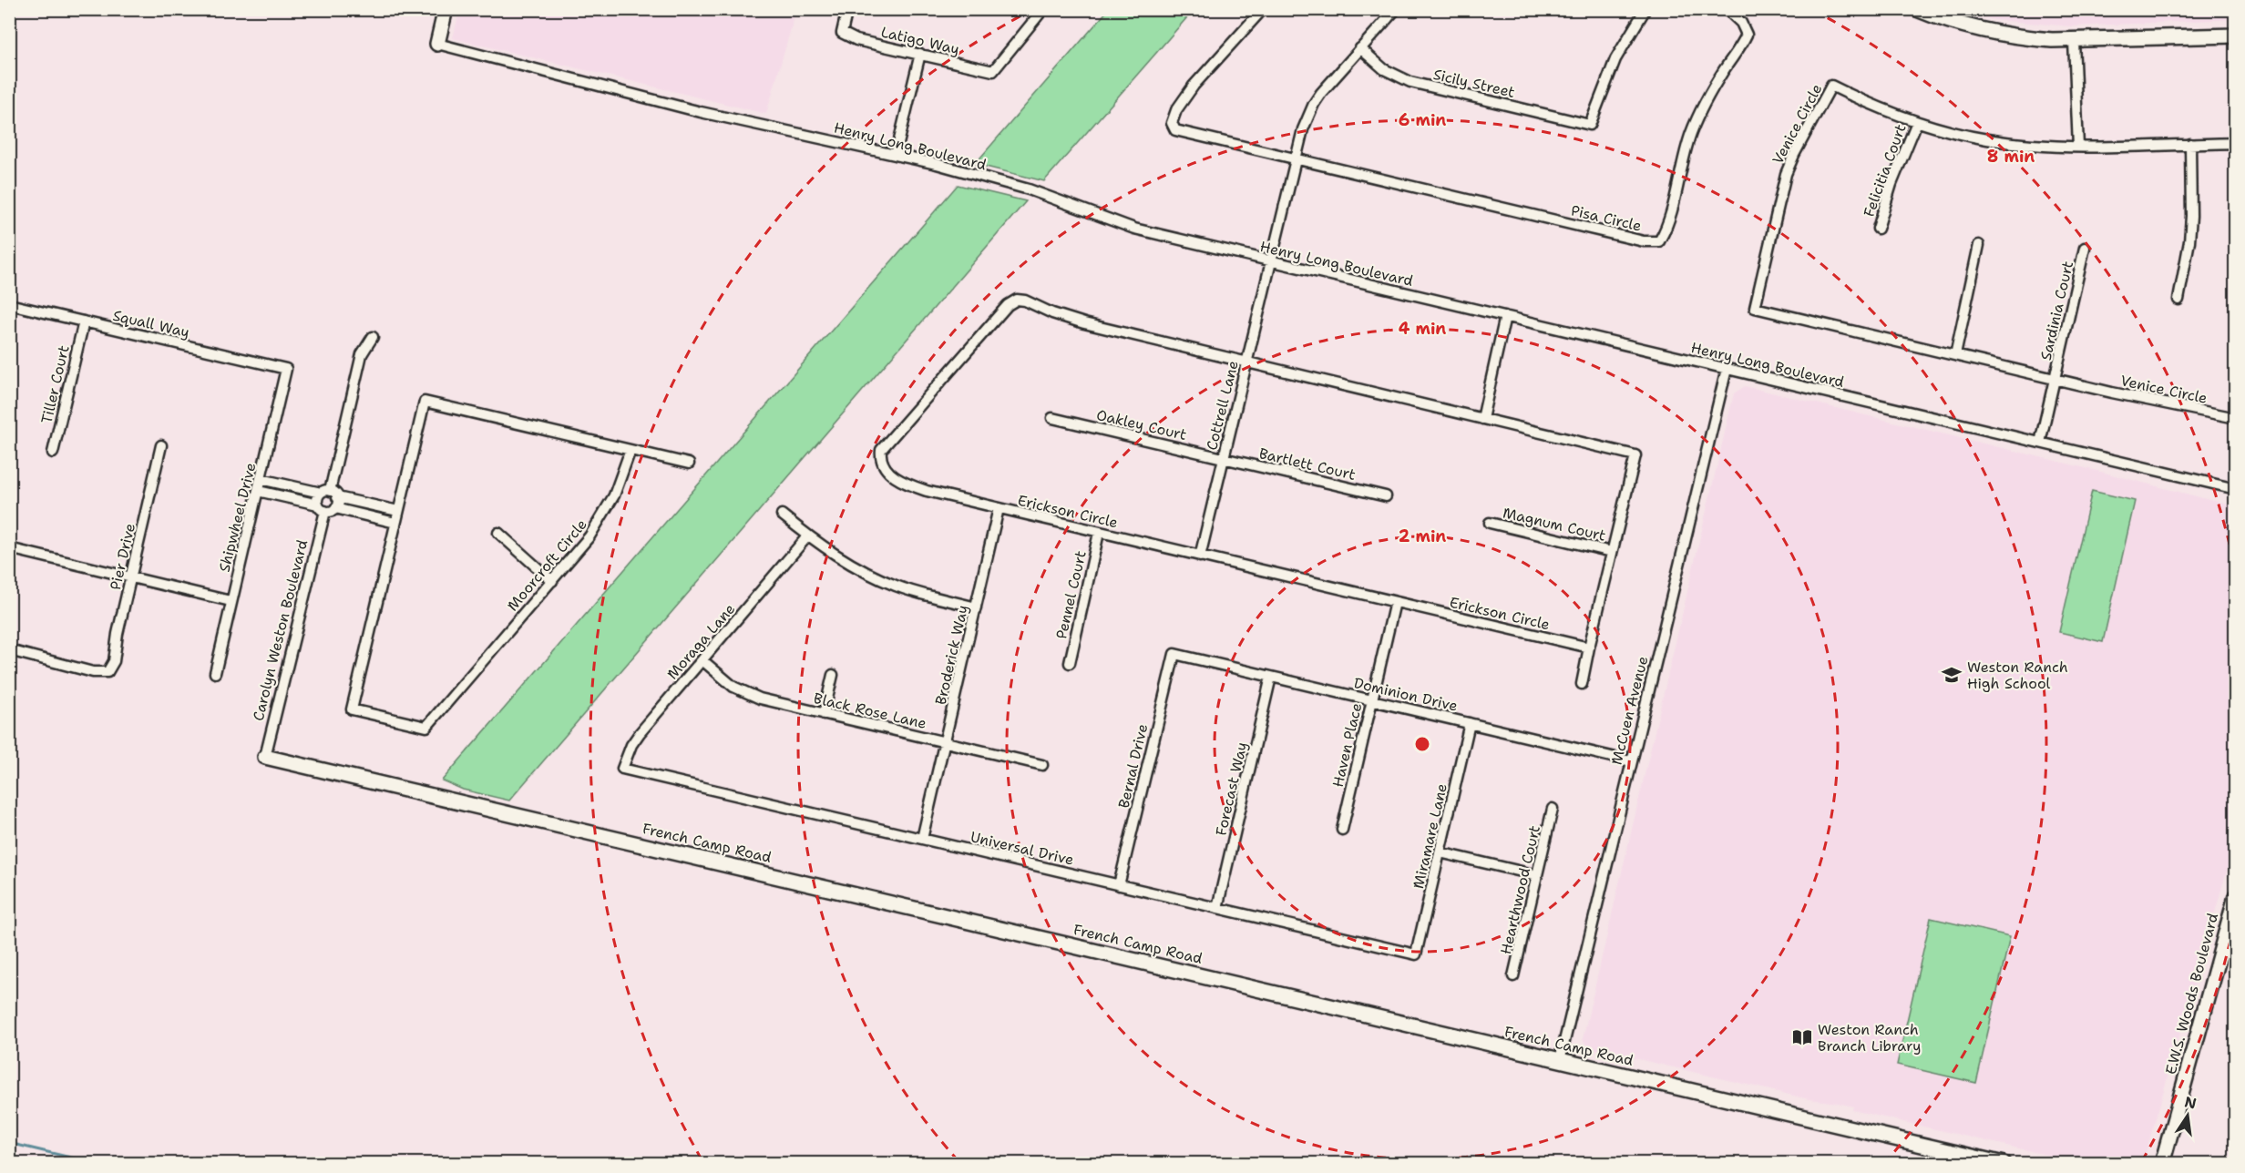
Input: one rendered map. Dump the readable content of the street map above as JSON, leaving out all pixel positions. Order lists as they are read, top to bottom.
{
  "streets": {
    "street": [
      "Latigo Way",
      "Sicily Street",
      "Venice Circle",
      "Henry Long Boulevard",
      "Felicitia Court",
      "Pisa Circle",
      "Sardinia Court",
      "Squall Way",
      "Tiller Court",
      "Cottrell Lane",
      "Oakley Court",
      "Bartlett Court",
      "Erickson Circle",
      "Shipwheel Drive",
      "Magnum Court",
      "Pier Drive",
      "Moorcroft Circle",
      "Pennel Court",
      "Carolyn Weston Boulevard",
      "Moraga Lane",
      "Broderick Way",
      "Dominion Drive",
      "Black Rose Lane",
      "McCuen Avenue",
      "Haven Place",
      "Bernal Drive",
      "Forecast Way",
      "Miramare Lane",
      "French Camp Road",
      "Universal Drive",
      "Hearthwood Court",
      "E.W.S. Woods Boulevard"
    ]
  },
  "crossings": [
    ["Venice Circle", "Felicitia Court"],
    ["Venice Circle", "Sardinia Court"],
    ["Henry Long Boulevard", "Cottrell Lane"],
    ["Henry Long Boulevard", "McCuen Avenue"],
    ["Squall Way", "Tiller Court"],
    ["Squall Way", "Shipwheel Drive"],
    ["Cottrell Lane", "Oakley Court"],
    ["Cottrell Lane", "Bartlett Court"],
    ["Cottrell Lane", "Erickson Circle"],
    ["Oakley Court", "Bartlett Court"],
    ["Erickson Circle", "Magnum Court"],
    ["Erickson Circle", "Pennel Court"],
    ["Erickson Circle", "Broderick Way"],
    ["Erickson Circle", "Haven Place"],
    ["Carolyn Weston Boulevard", "French Camp Road"],
    ["Moraga Lane", "Black Rose Lane"],
    ["Moraga Lane", "Universal Drive"],
    ["Broderick Way", "Black Rose Lane"],
    ["Broderick Way", "Universal Drive"],
    ["Dominion Drive", "McCuen Avenue"],
    ["Dominion Drive", "Haven Place"],
    ["Dominion Drive", "Bernal Drive"],
    ["Dominion Drive", "Forecast Way"],
    ["Dominion Drive", "Miramare Lane"],
    ["McCuen Avenue", "French Camp Road"],
    ["Bernal Drive", "Universal Drive"],
    ["Forecast Way", "Universal Drive"],
    ["Miramare Lane", "Universal Drive"]
  ],
  "places": {
    "school or university": ["Weston Ranch High School"],
    "library": ["Weston Ranch Branch Library"]
  },
  "north": "top",
  "rings": [
    "6 min",
    "8 min",
    "4 min",
    "2 min"
  ]
}
